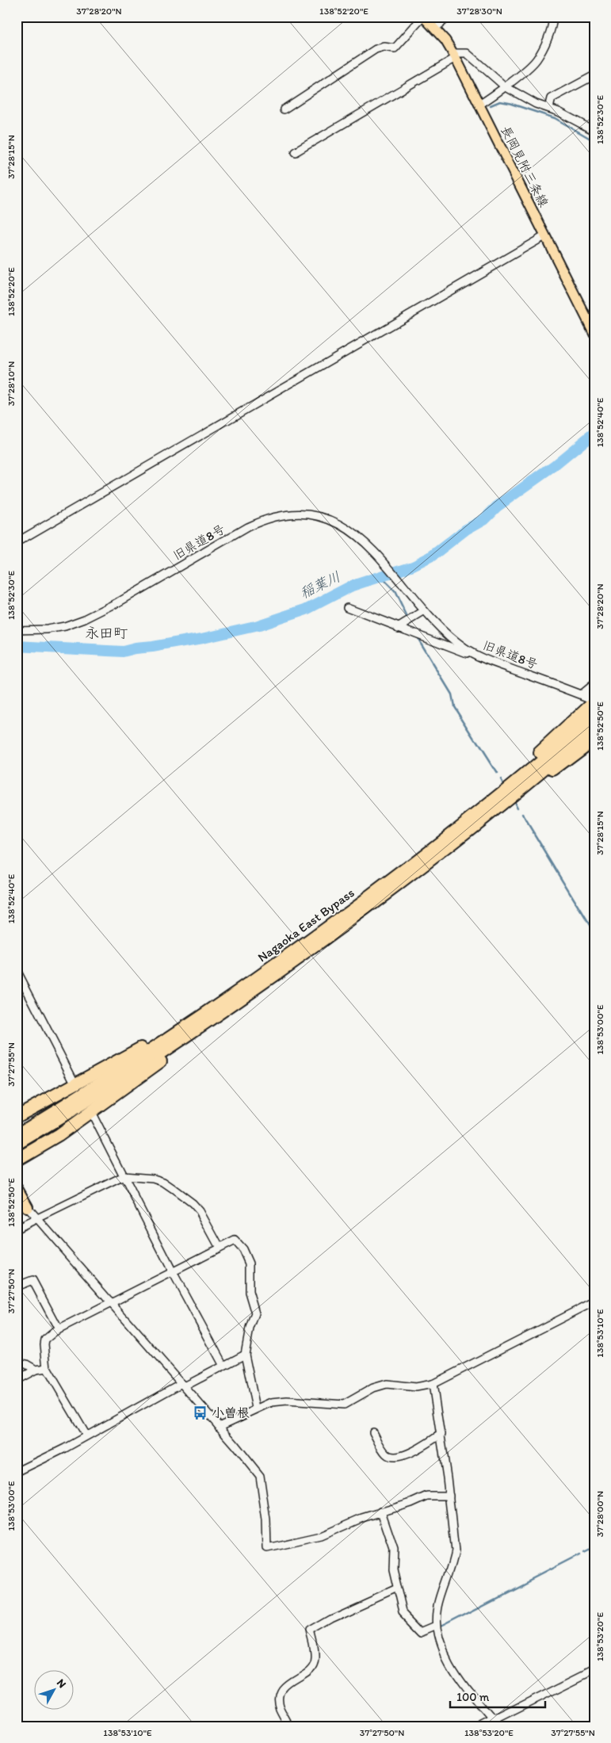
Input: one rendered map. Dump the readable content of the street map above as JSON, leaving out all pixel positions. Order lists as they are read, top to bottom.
{
  "streets": {
    "highway": ["Nagaoka East Bypass"],
    "main road": ["長岡見附三条線"],
    "street": ["旧県道8号"]
  },
  "districts": ["永田町"],
  "water": ["稲葉川"],
  "places": {
    "bus stop": ["小曽根"]
  },
  "scale_bar": "100 m",
  "north": "top right",
  "coordinates": [
    "37°28'20\"N",
    "138°52'20\"E",
    "37°28'30\"N",
    "138°52'30\"E",
    "37°28'15\"N",
    "37°28'10\"N",
    "138°52'40\"E",
    "138°52'50\"E",
    "138°53'00\"E",
    "37°27'55\"N",
    "37°27'50\"N",
    "138°53'10\"E",
    "37°28'00\"N",
    "138°53'20\"E"
  ]
}
